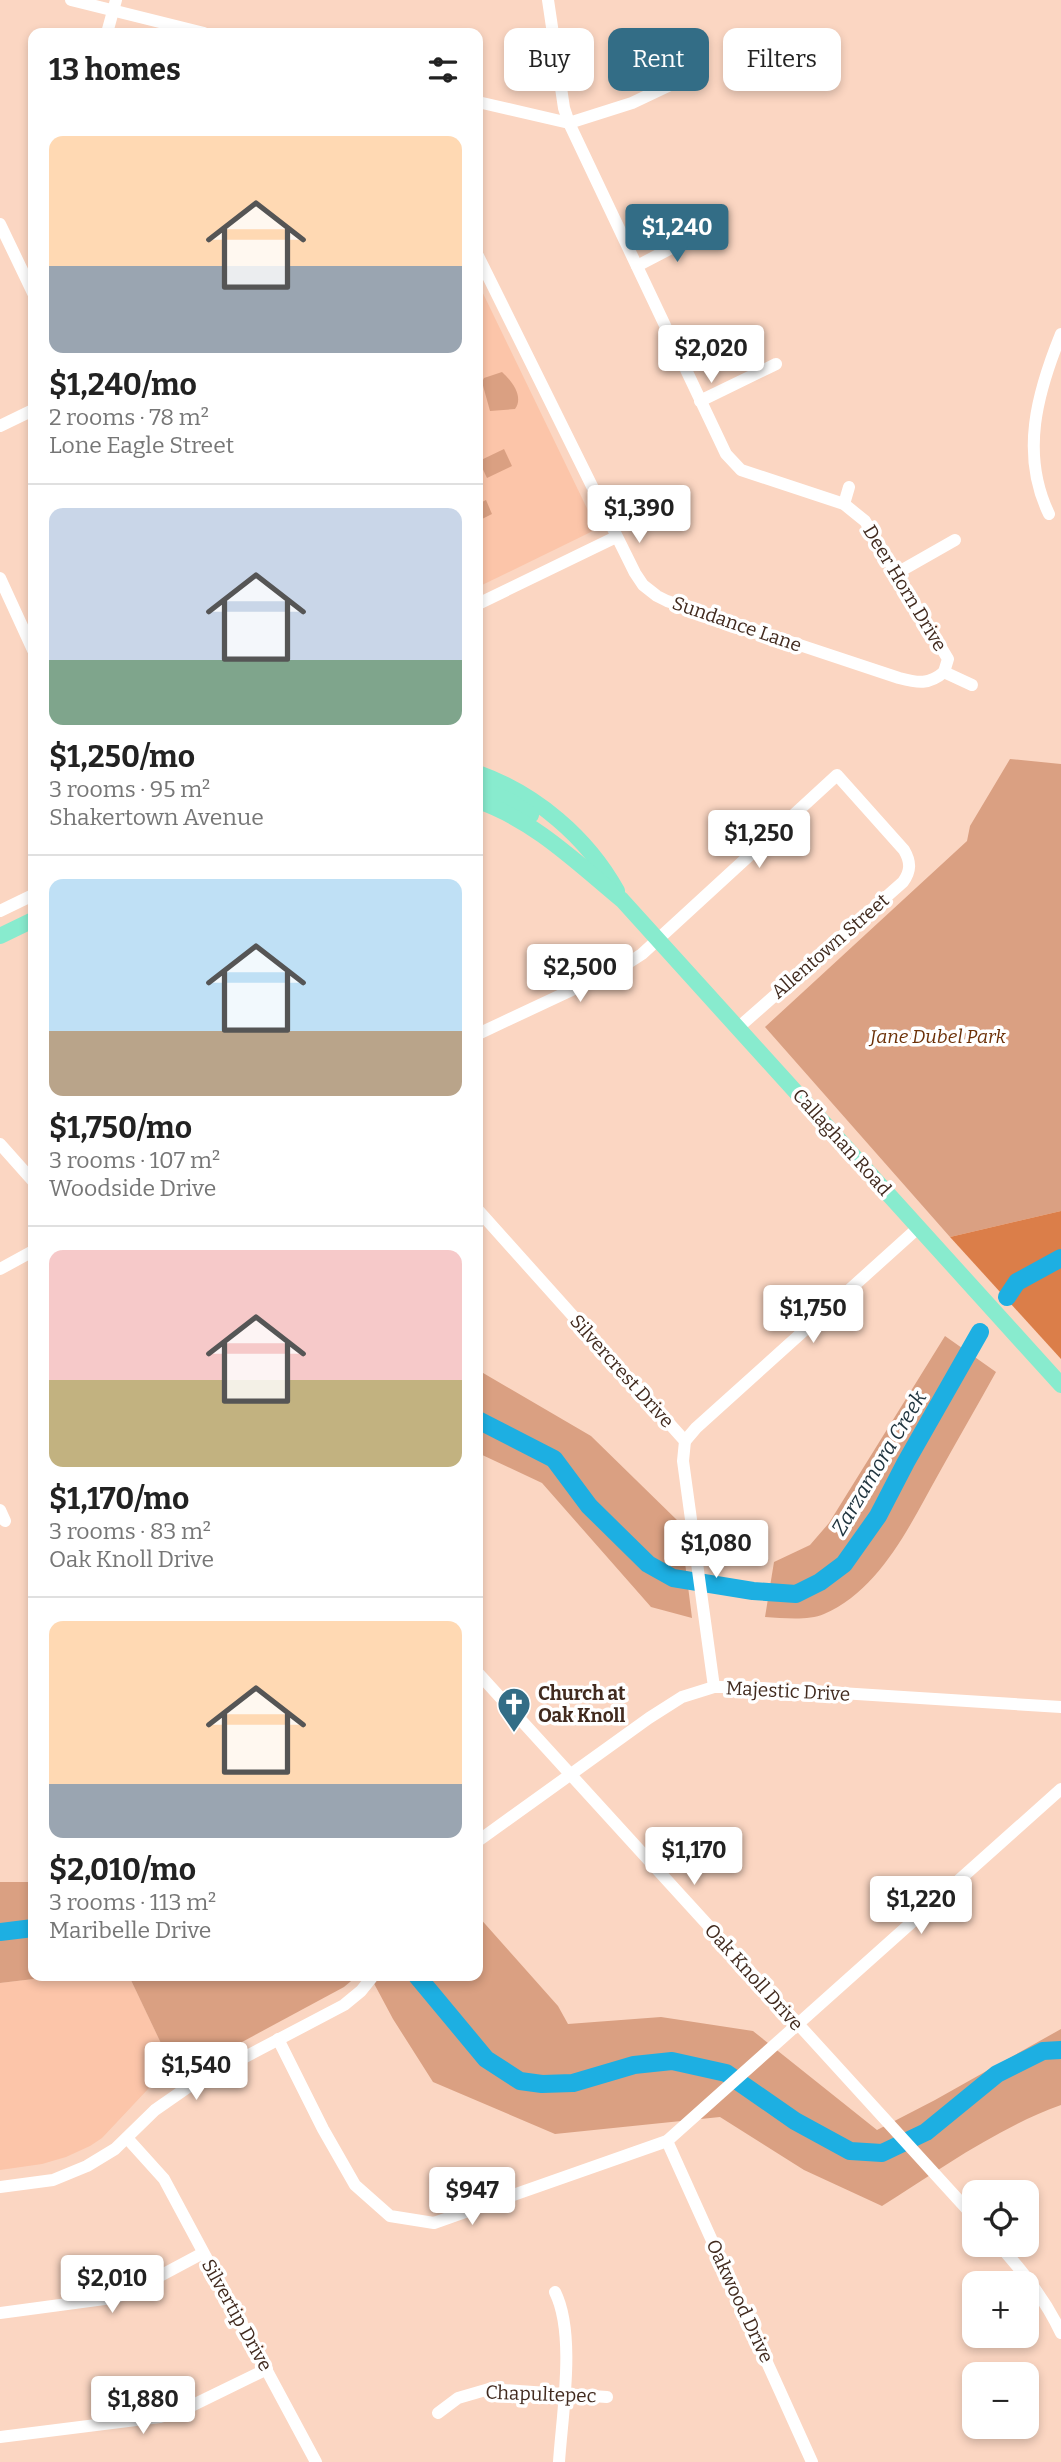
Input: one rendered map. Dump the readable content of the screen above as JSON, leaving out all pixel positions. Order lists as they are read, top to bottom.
{
  "streets": {
    "main road": ["Callaghan Road"],
    "street": [
      "Deer Horn Drive",
      "Sundance Lane",
      "Allentown Street",
      "Silvercrest Drive",
      "Majestic Drive",
      "Oak Knoll Drive",
      "Oakwood Drive",
      "Silvertip Drive",
      "Chapultepec"
    ]
  },
  "crossings": [
    ["Deer Horn Drive", "Sundance Lane"],
    ["Allentown Street", "Callaghan Road"],
    ["Silvercrest Drive", "Majestic Drive"],
    ["Majestic Drive", "Oak Knoll Drive"]
  ],
  "water": ["Zarzamora Creek"],
  "parks": ["Jane Dubel Park"],
  "places": {
    "church": ["Church at Oak Knoll"]
  },
  "page": {
    "chip": ["Buy", "Rent", "Filters"],
    "heading": "13 homes",
    "list": [
      {
        "name": "$1,240/mo",
        "note": "2 rooms · 78 m² · Lone Eagle Street"
      },
      {
        "name": "$1,250/mo",
        "note": "3 rooms · 95 m² · Shakertown Avenue"
      },
      {
        "name": "$1,750/mo",
        "note": "3 rooms · 107 m² · Woodside Drive"
      },
      {
        "name": "$1,170/mo",
        "note": "3 rooms · 83 m² · Oak Knoll Drive"
      },
      {
        "name": "$2,010/mo",
        "note": "3 rooms · 113 m² · Maribelle Drive"
      }
    ],
    "price": [
      "$1,240",
      "$2,020",
      "$1,390",
      "$1,250",
      "$2,500",
      "$1,750",
      "$1,080",
      "$1,170",
      "$1,220",
      "$1,540",
      "$947",
      "$2,010",
      "$1,880"
    ],
    "map_buttons": ["+", "−"]
  }
}
